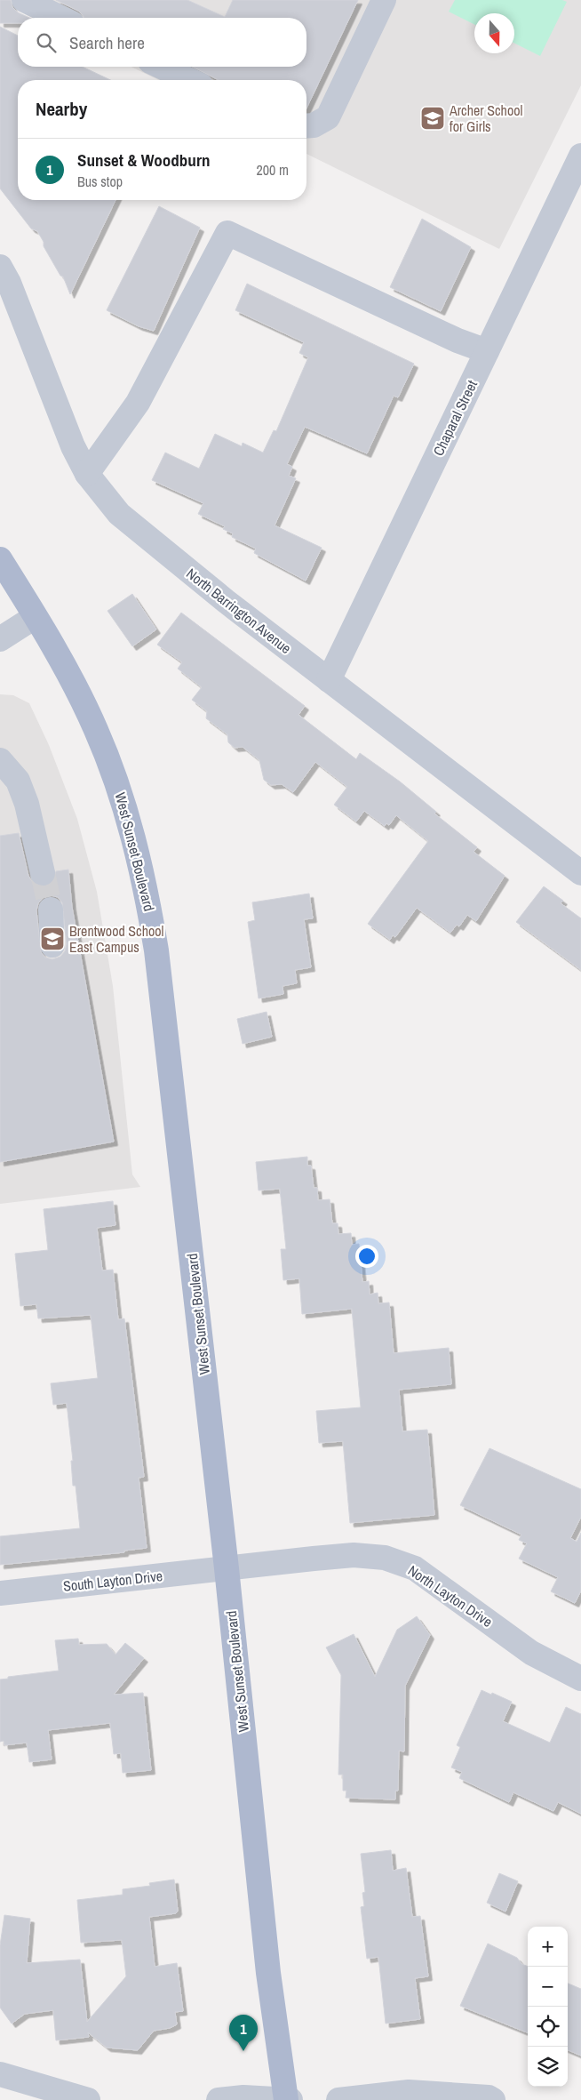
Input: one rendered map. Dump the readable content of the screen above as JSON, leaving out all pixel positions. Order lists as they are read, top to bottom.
{
  "streets": {
    "main road": ["West Sunset Boulevard"],
    "street": [
      "Chaparal Street",
      "North Barrington Avenue",
      "South Layton Drive",
      "North Layton Drive"
    ]
  },
  "crossings": [
    ["Chaparal Street", "North Barrington Avenue"],
    ["West Sunset Boulevard", "South Layton Drive"],
    ["West Sunset Boulevard", "North Layton Drive"],
    ["South Layton Drive", "North Layton Drive"]
  ],
  "places": {
    "school or university": ["Archer School for Girls", "Brentwood School East Campus"]
  },
  "north": "bottom",
  "page": {
    "search": "Search here",
    "heading": "Nearby",
    "list": [
      {
        "mark": "1",
        "name": "Sunset & Woodburn",
        "note": "Bus stop",
        "value": "200 m"
      }
    ],
    "map_buttons": ["+", "−"],
    "pins": "1"
  }
}
